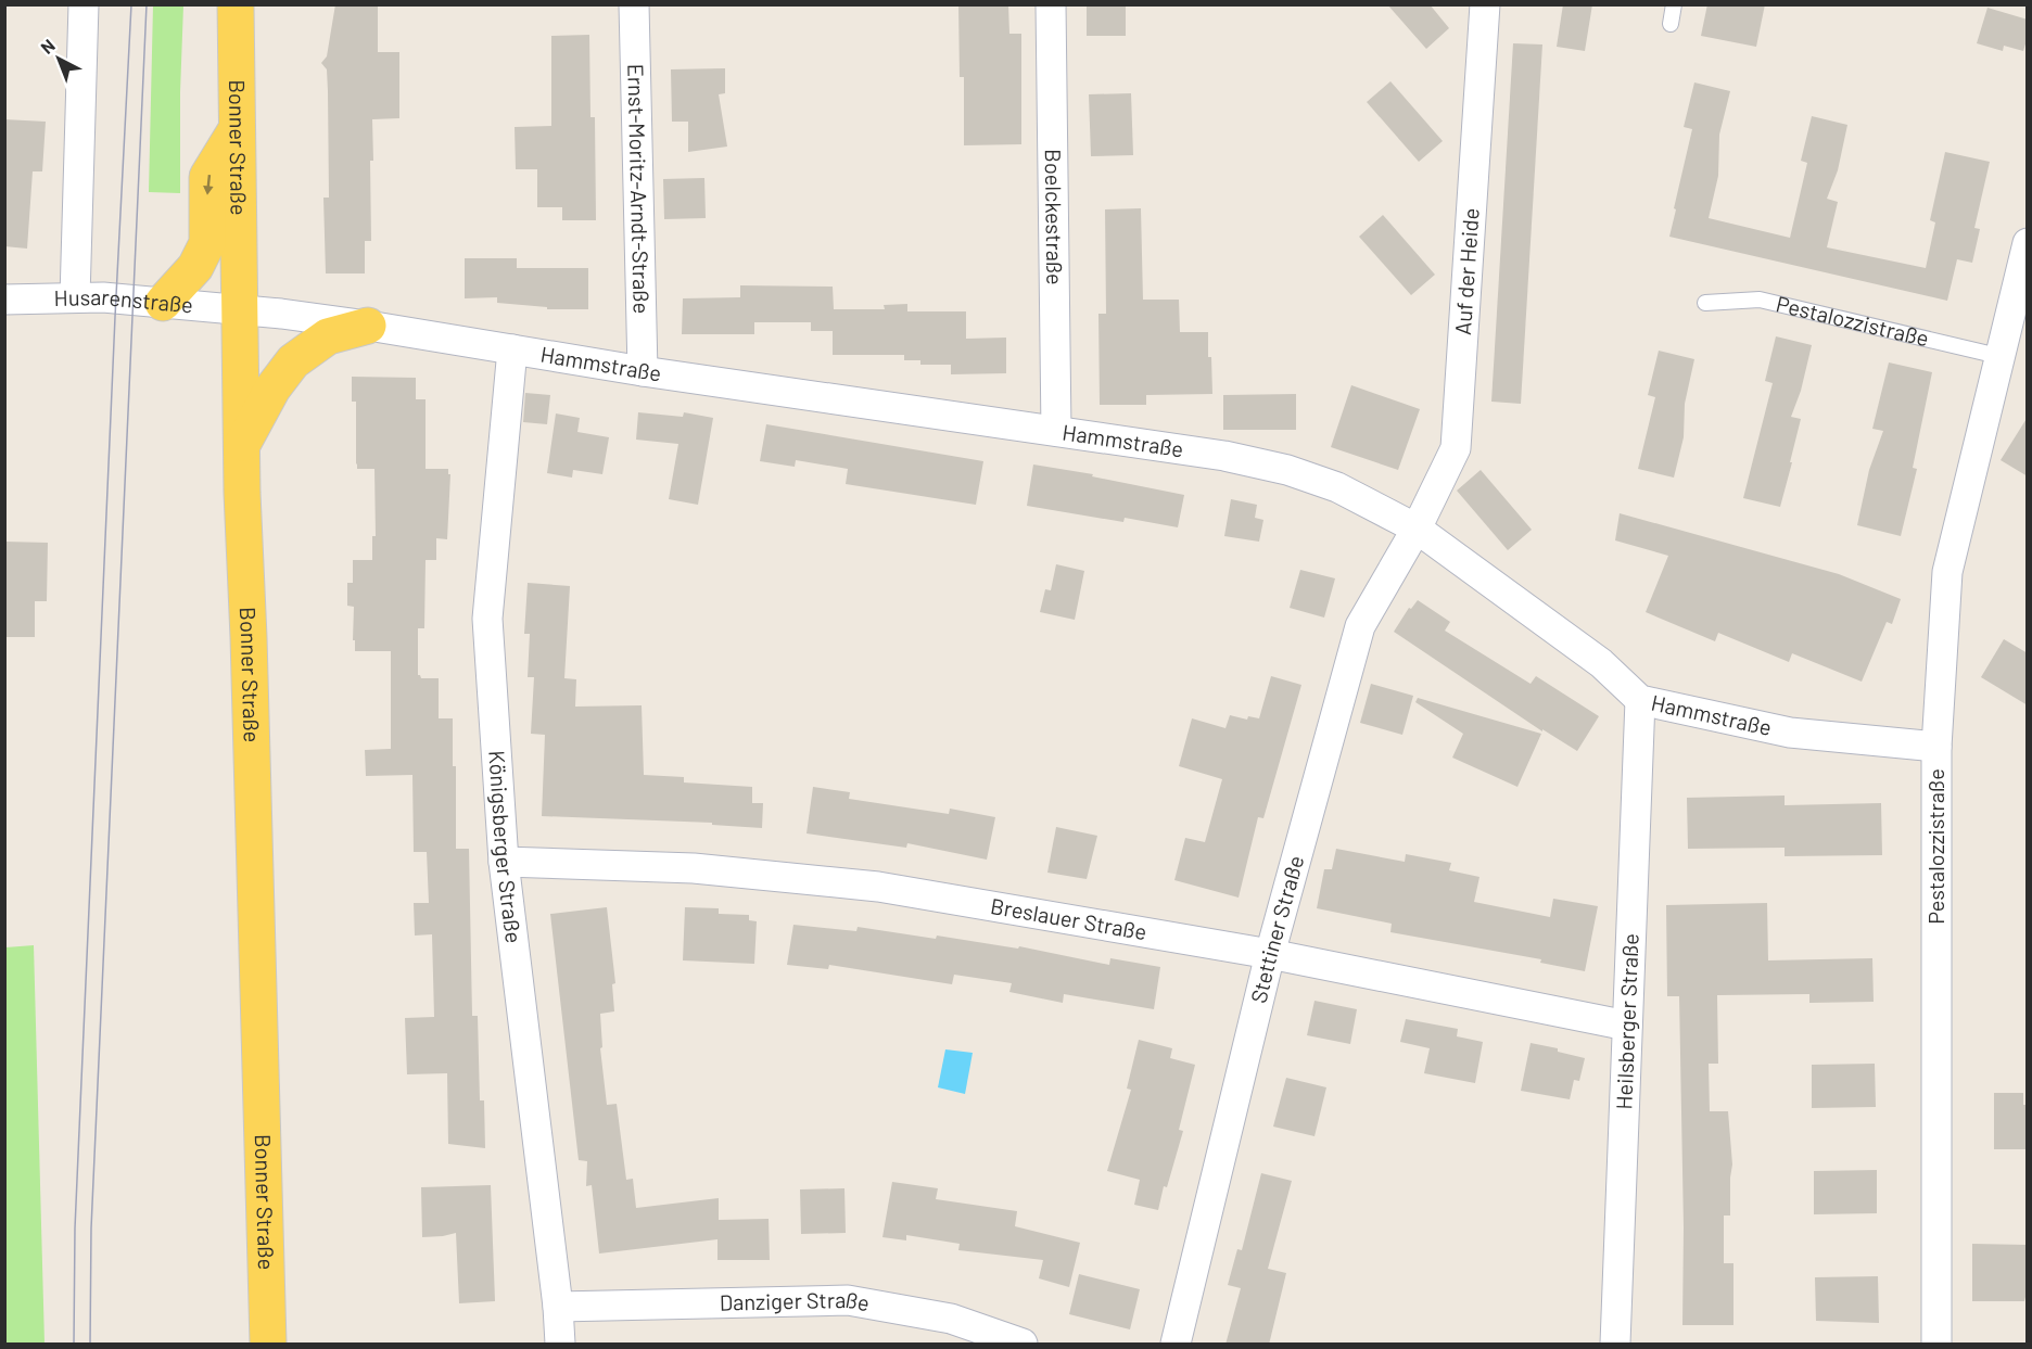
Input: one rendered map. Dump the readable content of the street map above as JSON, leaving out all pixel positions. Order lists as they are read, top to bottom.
{
  "streets": {
    "main road": ["Bonner Straße"],
    "street": [
      "Ernst-Moritz-Arndt-Straße",
      "Boelckestraße",
      "Auf der Heide",
      "Husarenstraße",
      "Pestalozzistraße",
      "Hammstraße",
      "Königsberger Straße",
      "Breslauer Straße",
      "Stettiner Straße",
      "Heilsberger Straße",
      "Danziger Straße"
    ]
  },
  "crossings": [
    ["Bonner Straße", "Husarenstraße"],
    ["Bonner Straße", "Hammstraße"],
    ["Ernst-Moritz-Arndt-Straße", "Hammstraße"],
    ["Boelckestraße", "Hammstraße"],
    ["Auf der Heide", "Hammstraße"],
    ["Auf der Heide", "Stettiner Straße"],
    ["Husarenstraße", "Hammstraße"],
    ["Pestalozzistraße", "Hammstraße"],
    ["Hammstraße", "Königsberger Straße"],
    ["Hammstraße", "Stettiner Straße"],
    ["Hammstraße", "Heilsberger Straße"],
    ["Königsberger Straße", "Breslauer Straße"],
    ["Königsberger Straße", "Danziger Straße"],
    ["Breslauer Straße", "Stettiner Straße"],
    ["Breslauer Straße", "Heilsberger Straße"]
  ],
  "north": "top left"
}
